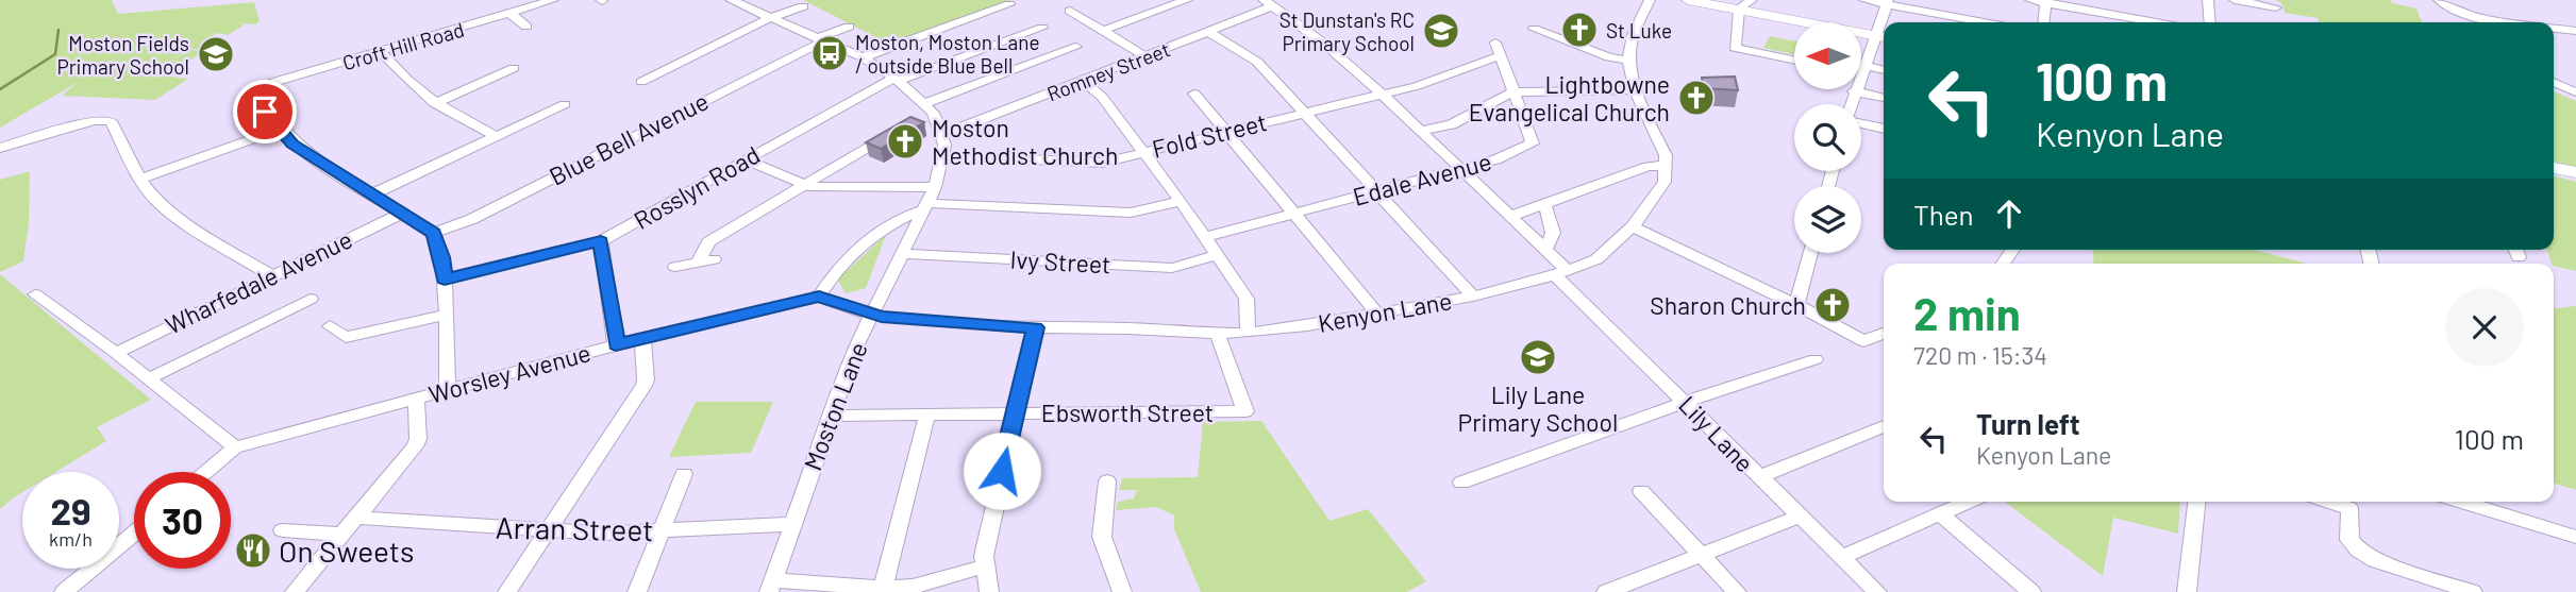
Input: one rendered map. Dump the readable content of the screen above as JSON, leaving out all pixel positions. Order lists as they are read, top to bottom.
{
  "streets": {
    "street": [
      "Croft Hill Road",
      "Romney Street",
      "Fold Street",
      "Blue Bell Avenue",
      "Edale Avenue",
      "Rosslyn Road",
      "Ivy Street",
      "Wharfedale Avenue",
      "Kenyon Lane",
      "Worsley Avenue",
      "Moston Lane",
      "Ebsworth Street",
      "Lily Lane",
      "Arran Street"
    ]
  },
  "crossings": [
    ["Romney Street", "Moston Lane"],
    ["Romney Street", "Lily Lane"],
    ["Fold Street", "Edale Avenue"],
    ["Fold Street", "Moston Lane"],
    ["Fold Street", "Lily Lane"],
    ["Blue Bell Avenue", "Moston Lane"],
    ["Edale Avenue", "Lily Lane"],
    ["Rosslyn Road", "Moston Lane"],
    ["Ivy Street", "Moston Lane"],
    ["Kenyon Lane", "Moston Lane"],
    ["Kenyon Lane", "Ebsworth Street"],
    ["Kenyon Lane", "Lily Lane"],
    ["Moston Lane", "Ebsworth Street"],
    ["Moston Lane", "Arran Street"]
  ],
  "places": {
    "church": [
      "St Luke",
      "Lightbowne Evangelical Church",
      "Moston Methodist Church",
      "Sharon Church"
    ],
    "school or university": ["St Dunstan's RC Primary School", "Moston Fields Primary School", "Lily Lane Primary School"],
    "bus stop": ["Moston, Moston Lane / outside Blue Bell"],
    "restaurant": ["On Sweets"]
  },
  "north": "left",
  "page": {
    "turn": ["100 m", "Kenyon Lane"],
    "then": "Then",
    "heading": ["2 min", "720 m · 15:34"],
    "list": [
      {
        "name": "Turn left",
        "note": "Kenyon Lane",
        "value": "100 m"
      }
    ],
    "speed": "29 km/h",
    "limit": "30"
  }
}
